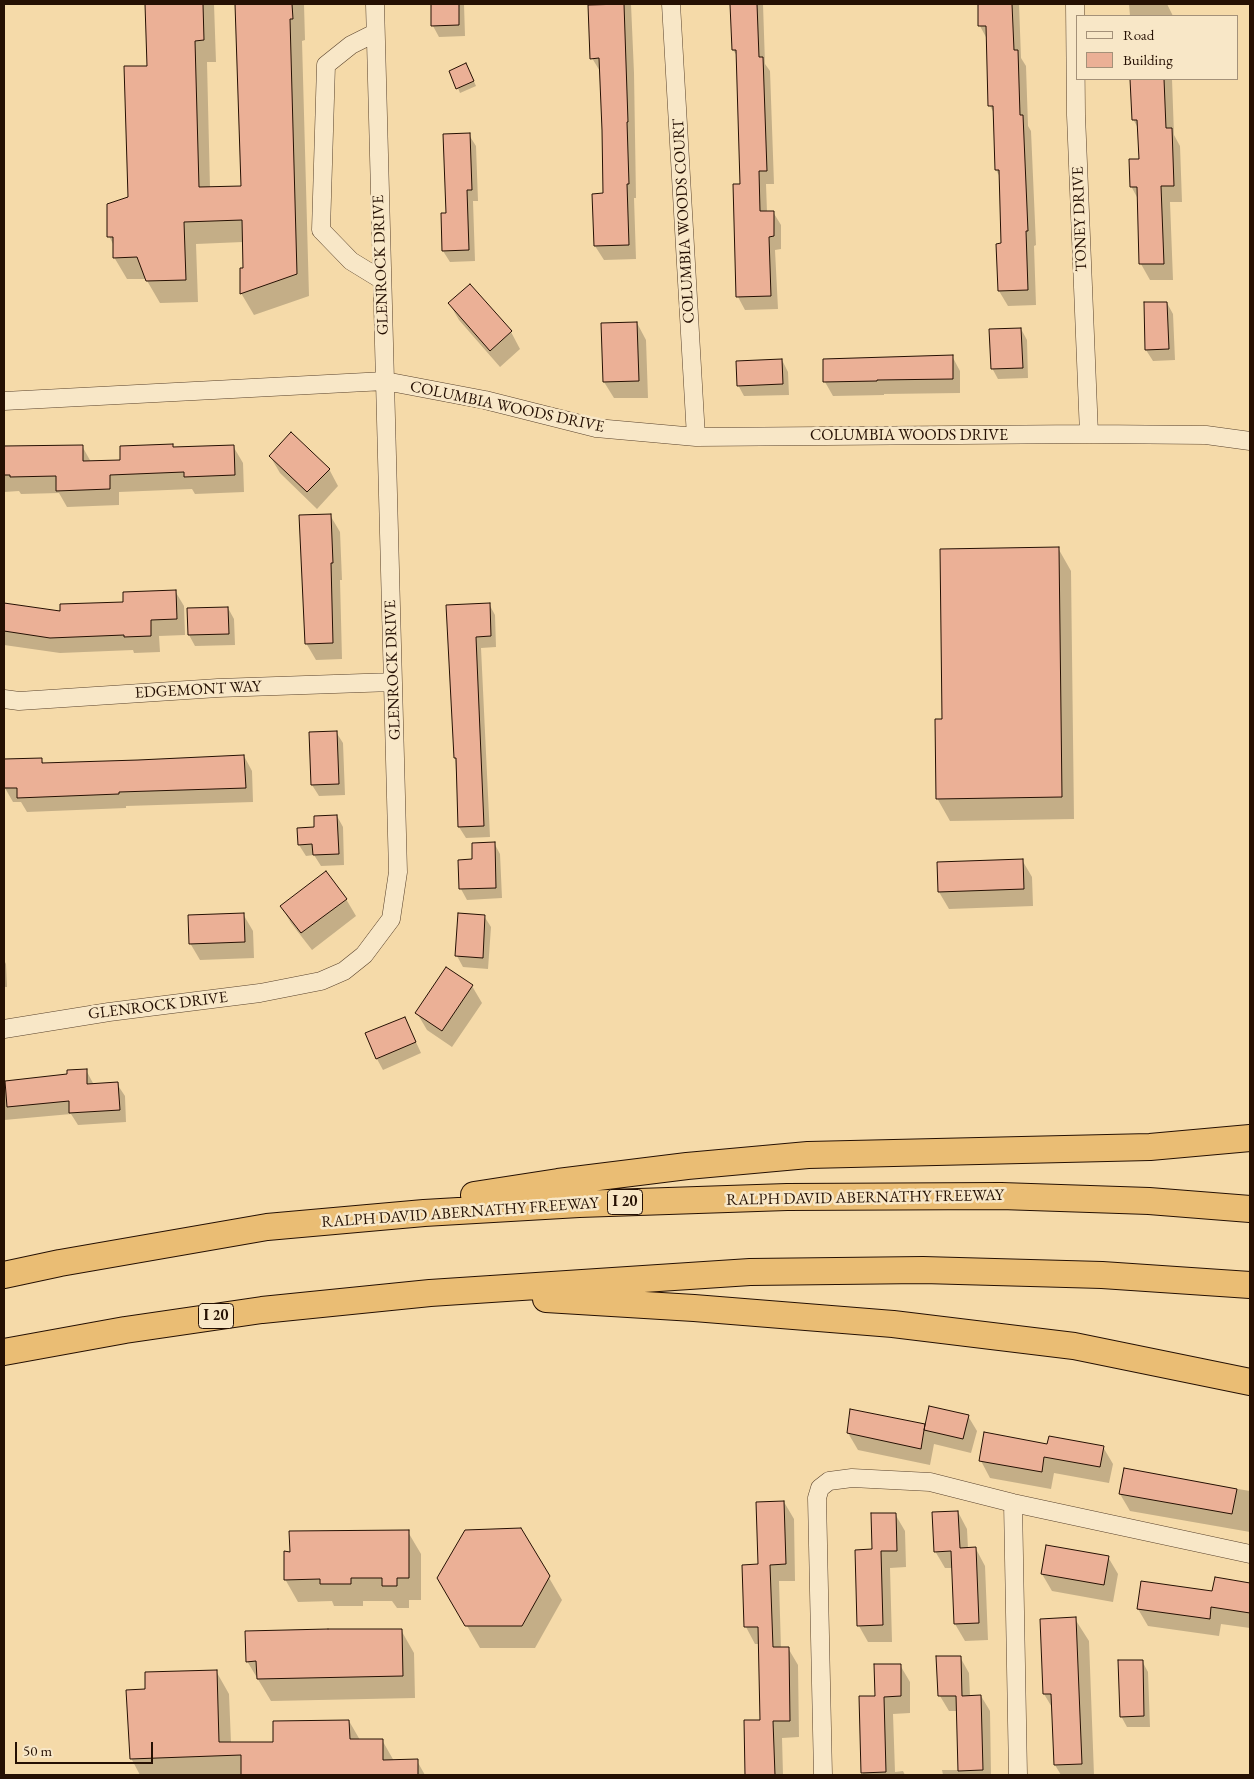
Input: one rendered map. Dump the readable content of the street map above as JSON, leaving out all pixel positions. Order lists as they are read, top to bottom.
{
  "streets": {
    "highway": ["RALPH DAVID ABERNATHY FREEWAY", "I 20"],
    "street": [
      "TONEY DRIVE",
      "COLUMBIA WOODS COURT",
      "GLENROCK DRIVE",
      "COLUMBIA WOODS DRIVE",
      "EDGEMONT WAY"
    ]
  },
  "crossings": [
    ["TONEY DRIVE", "COLUMBIA WOODS DRIVE"],
    ["COLUMBIA WOODS COURT", "COLUMBIA WOODS DRIVE"],
    ["GLENROCK DRIVE", "COLUMBIA WOODS DRIVE"],
    ["GLENROCK DRIVE", "EDGEMONT WAY"]
  ],
  "legend": ["Road", "Building"],
  "scale_bar": "50 m"
}
